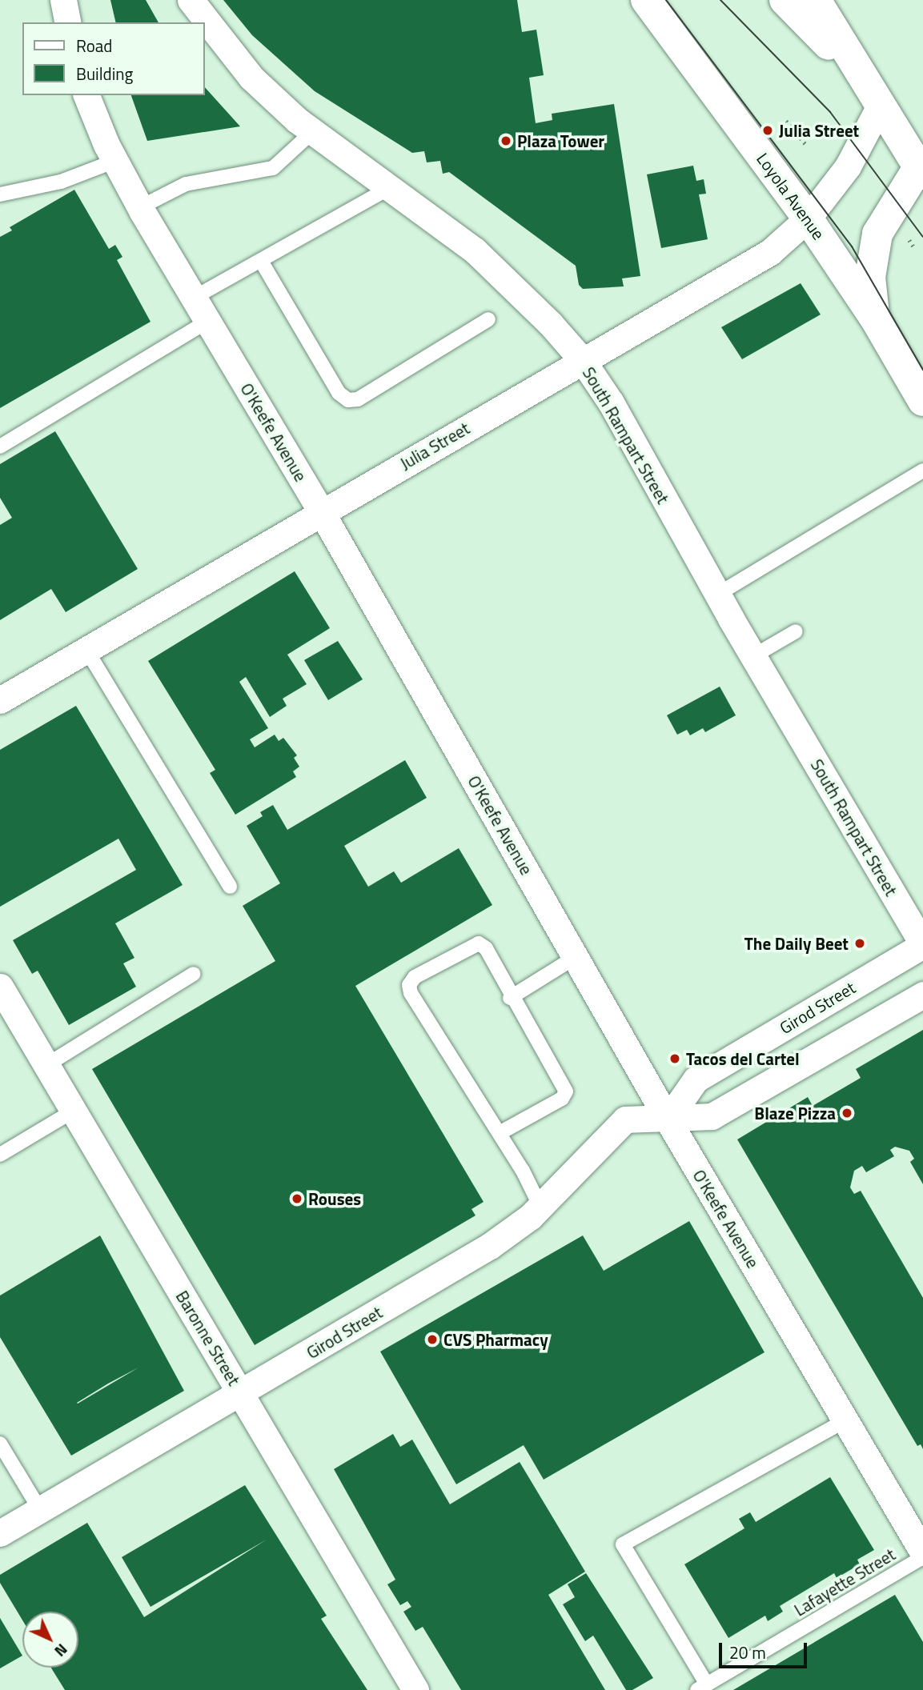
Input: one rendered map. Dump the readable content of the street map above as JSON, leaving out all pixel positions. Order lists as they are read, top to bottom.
{
  "streets": {
    "main road": ["Loyola Avenue"],
    "street": [
      "O'Keefe Avenue",
      "South Rampart Street",
      "Julia Street",
      "Girod Street",
      "Baronne Street"
    ],
    "lane": ["Lafayette Street"]
  },
  "crossings": [
    ["Loyola Avenue", "Julia Street"],
    ["O'Keefe Avenue", "Julia Street"],
    ["O'Keefe Avenue", "Girod Street"],
    ["South Rampart Street", "Julia Street"],
    ["South Rampart Street", "Girod Street"],
    ["Girod Street", "Baronne Street"]
  ],
  "places": [
    "Julia Street",
    "Plaza Tower",
    "The Daily Beet",
    "Tacos del Cartel",
    "Blaze Pizza",
    "Rouses",
    "CVS Pharmacy"
  ],
  "legend": ["Road", "Building"],
  "scale_bar": "20 m",
  "north": "bottom right"
}
